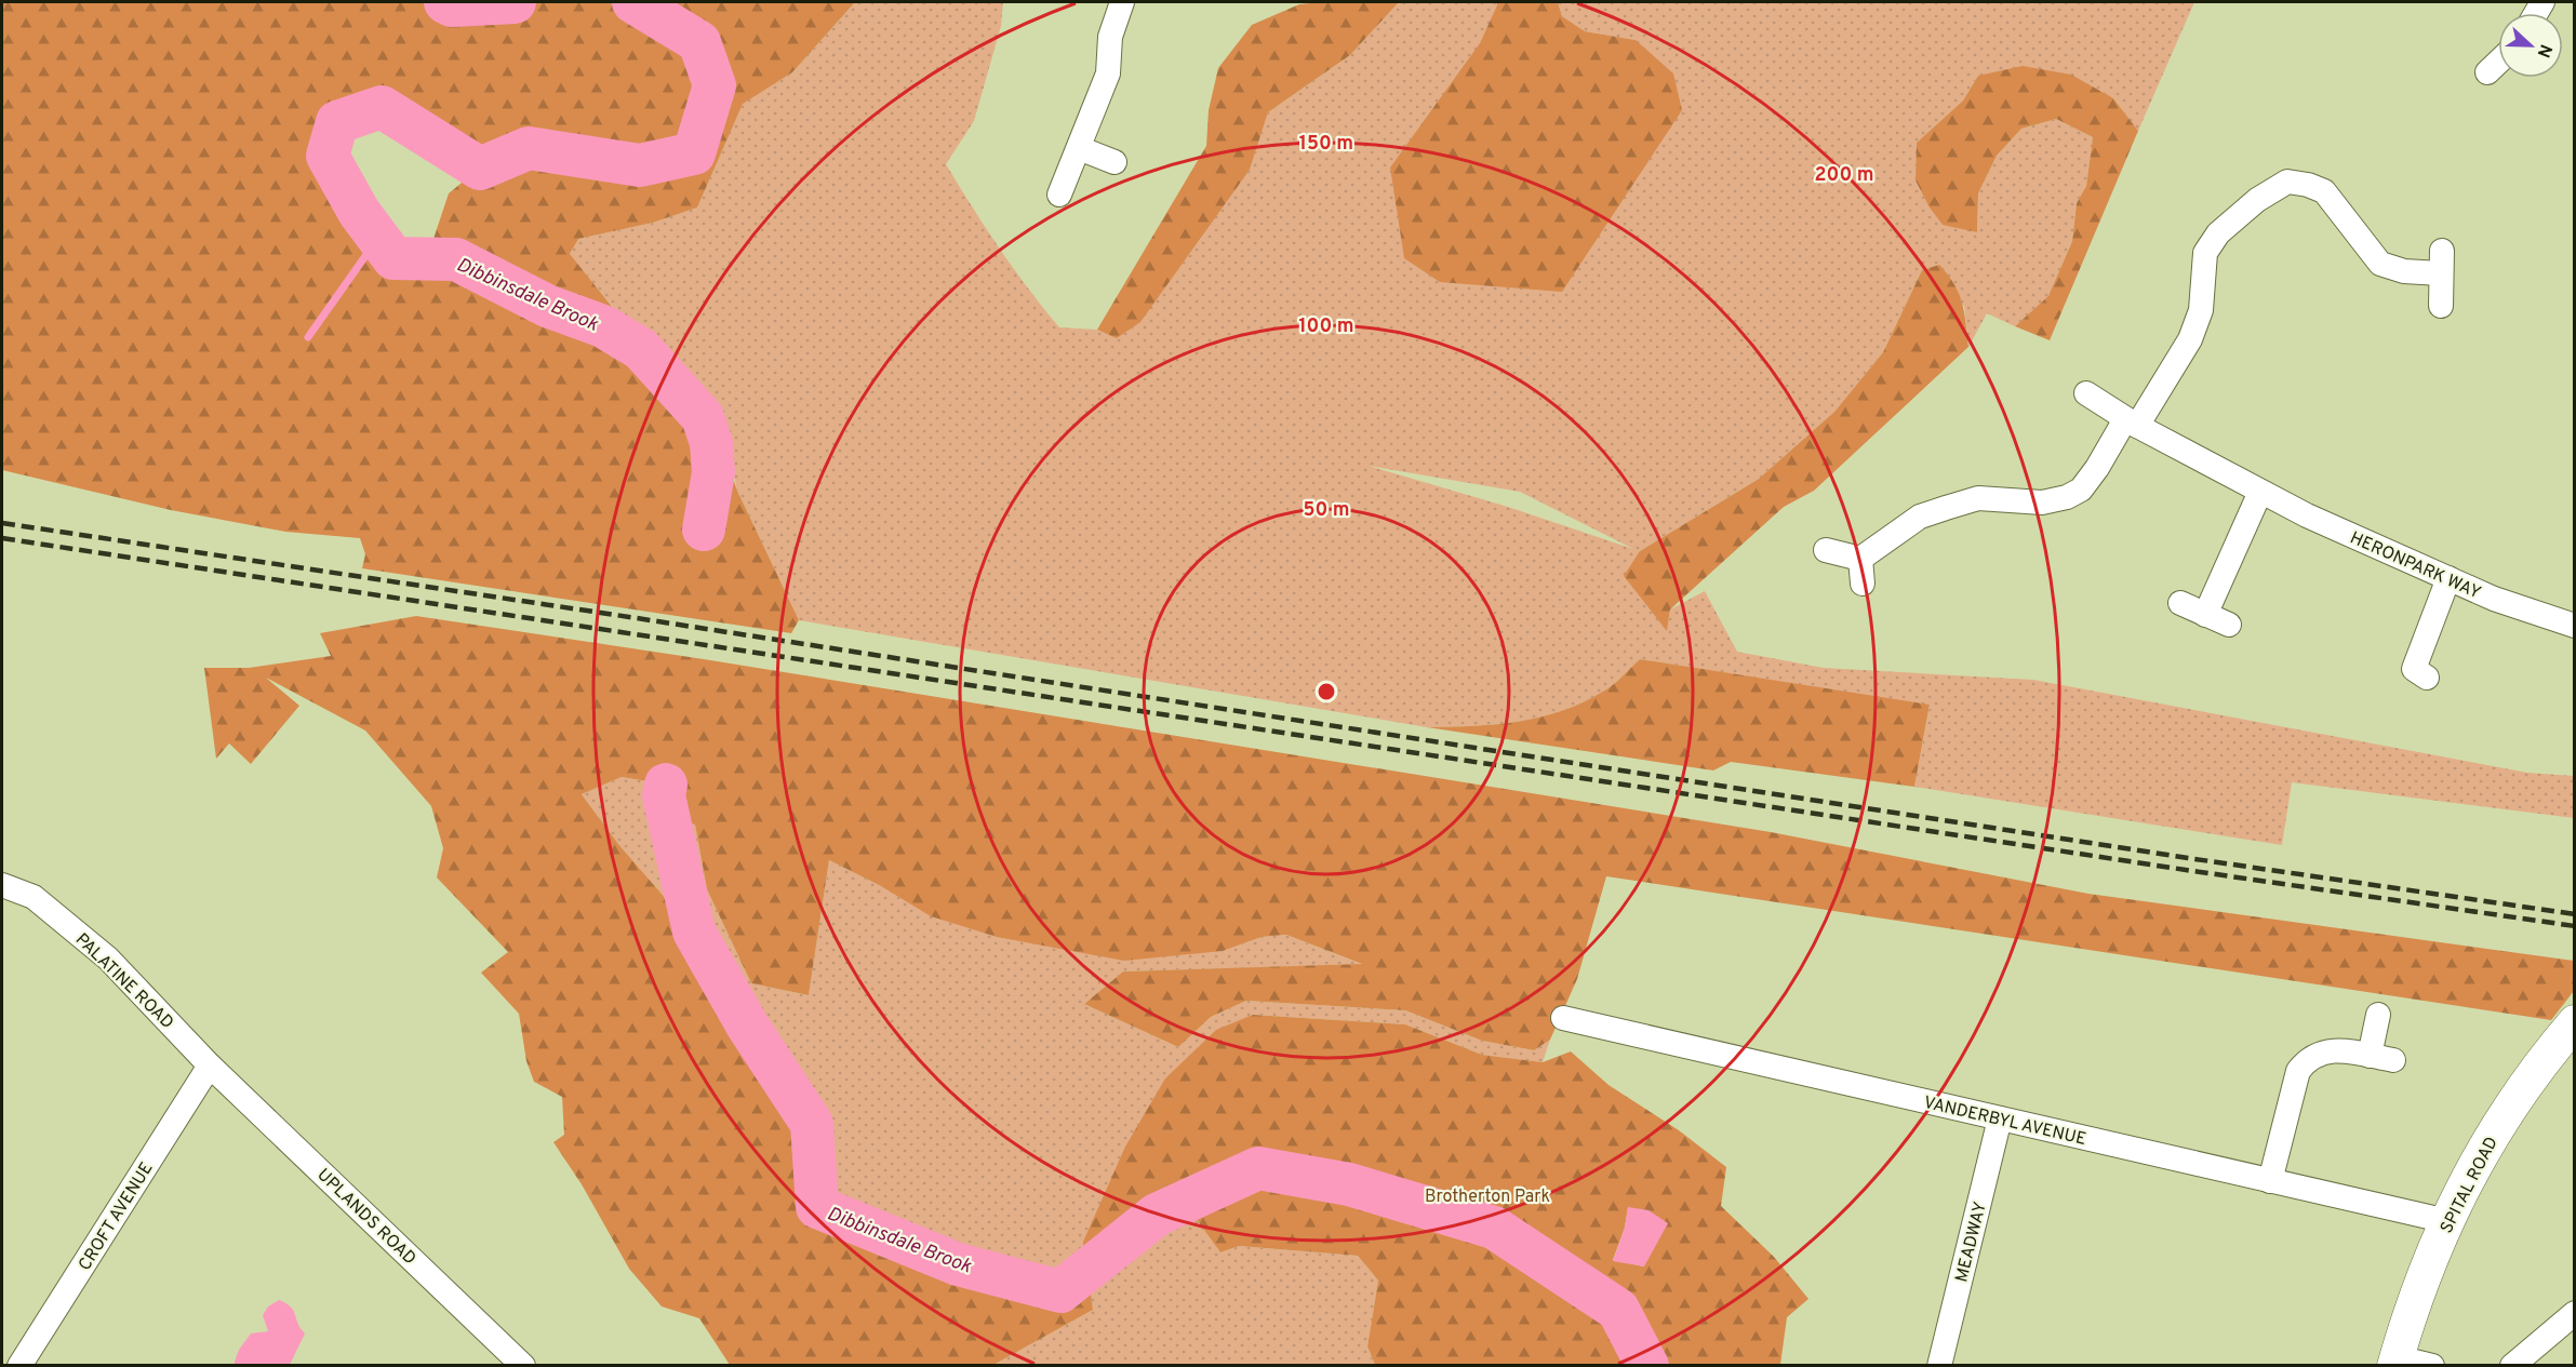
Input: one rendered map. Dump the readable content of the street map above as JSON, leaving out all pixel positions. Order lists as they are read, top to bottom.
{
  "streets": {
    "main road": ["SPITAL ROAD"],
    "street": [
      "HERONPARK WAY",
      "PALATINE ROAD",
      "VANDERBYL AVENUE",
      "CROFT AVENUE",
      "UPLANDS ROAD",
      "MEADWAY"
    ]
  },
  "crossings": [
    ["PALATINE ROAD", "CROFT AVENUE"],
    ["PALATINE ROAD", "UPLANDS ROAD"],
    ["VANDERBYL AVENUE", "SPITAL ROAD"],
    ["VANDERBYL AVENUE", "MEADWAY"],
    ["CROFT AVENUE", "UPLANDS ROAD"]
  ],
  "water": ["Dibbinsdale Brook"],
  "parks": ["Brotherton Park"],
  "north": "right",
  "rings": [
    "150 m",
    "200 m",
    "100 m",
    "50 m"
  ]
}
